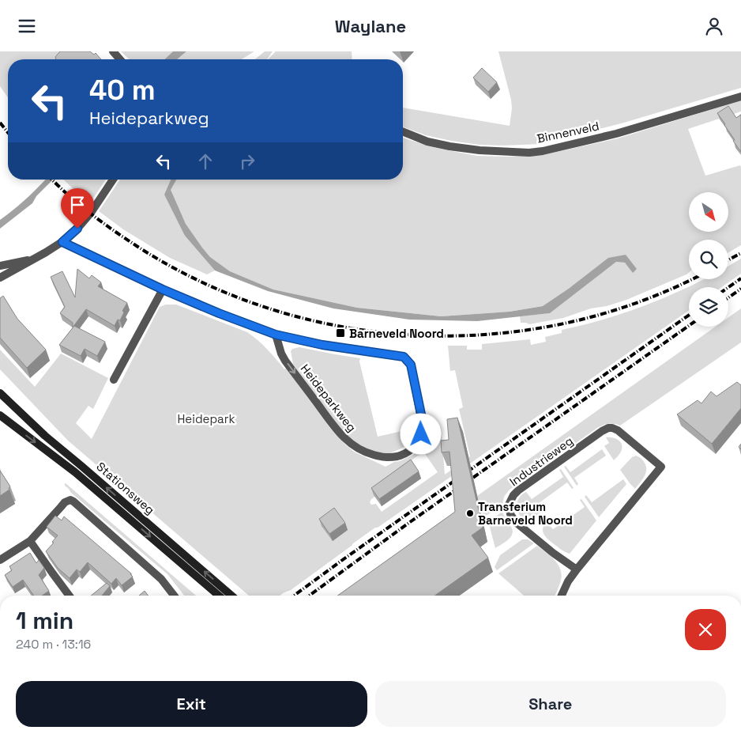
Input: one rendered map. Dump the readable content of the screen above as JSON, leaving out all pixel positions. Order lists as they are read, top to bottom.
{
  "streets": {
    "main road": ["Stationsweg"],
    "street": ["Binnenveld", "Heideparkweg", "Industrieweg"]
  },
  "parks": ["Heidepark"],
  "places": {
    "transit": ["Barneveld Noord"],
    "other": ["Transferium Barneveld Noord"]
  },
  "north": "bottom right",
  "page": {
    "header": "Waylane",
    "turn": ["40 m", "Heideparkweg"],
    "heading": ["1 min", "240 m · 13:16"],
    "buttons": ["Exit", "Share"]
  }
}
